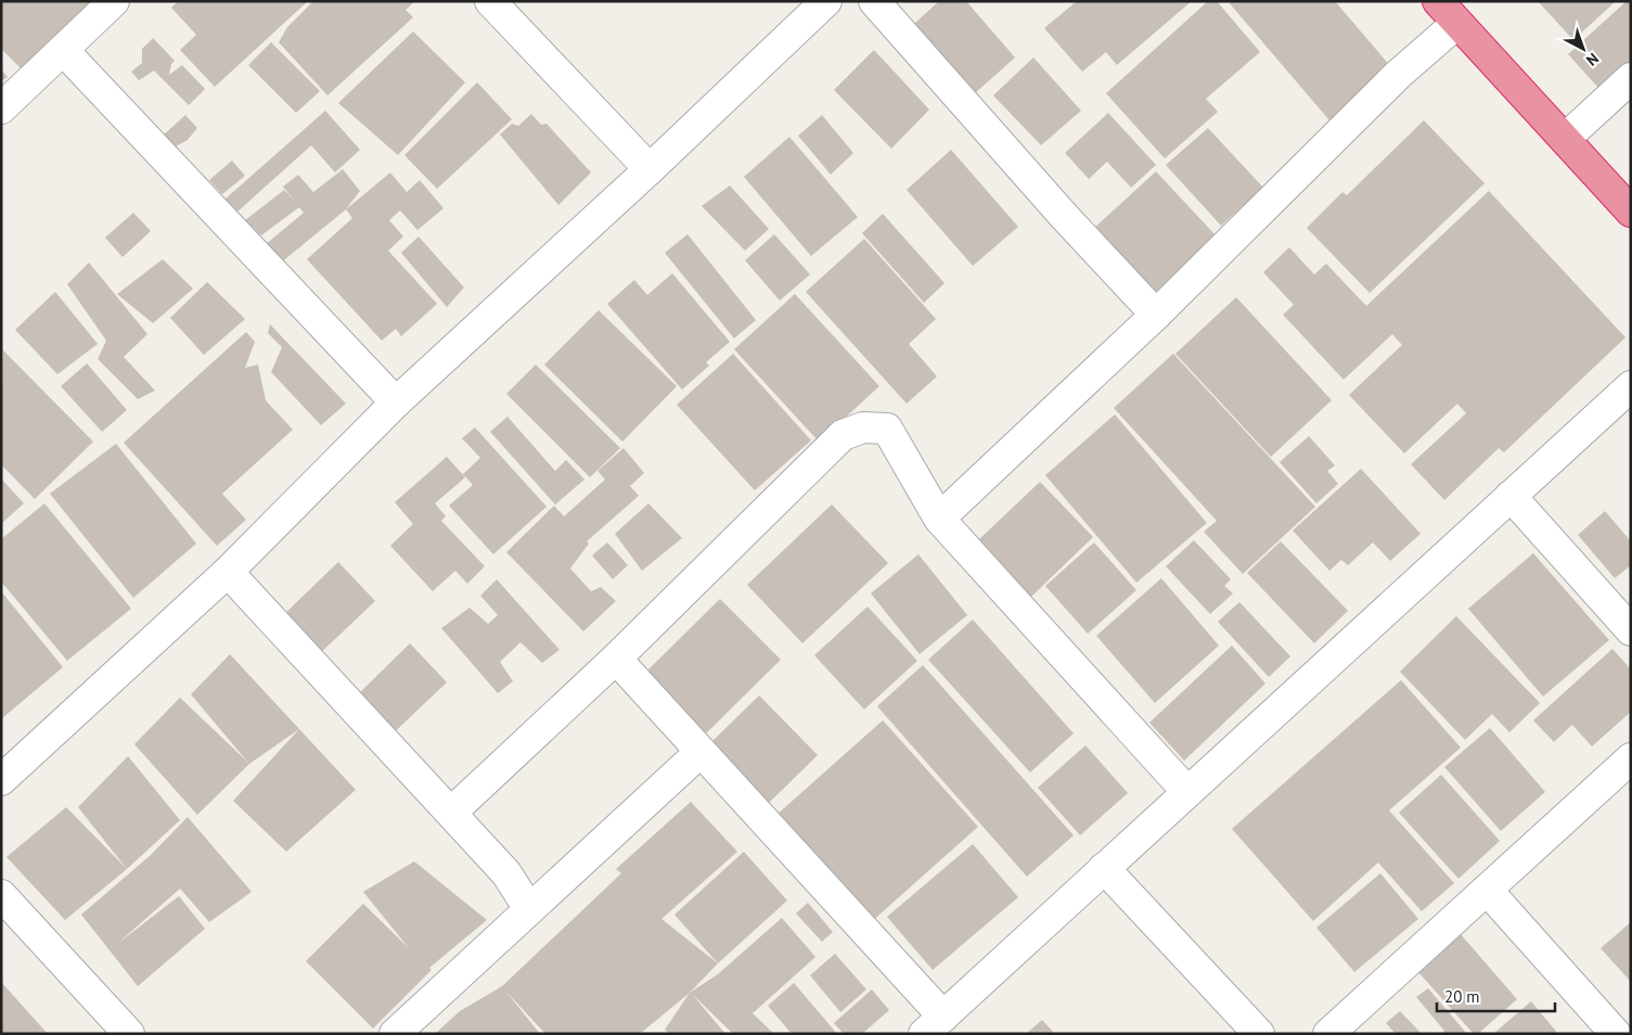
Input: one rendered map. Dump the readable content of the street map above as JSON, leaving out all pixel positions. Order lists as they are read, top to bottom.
{
  "scale_bar": "20 m",
  "north": "bottom right"
}
